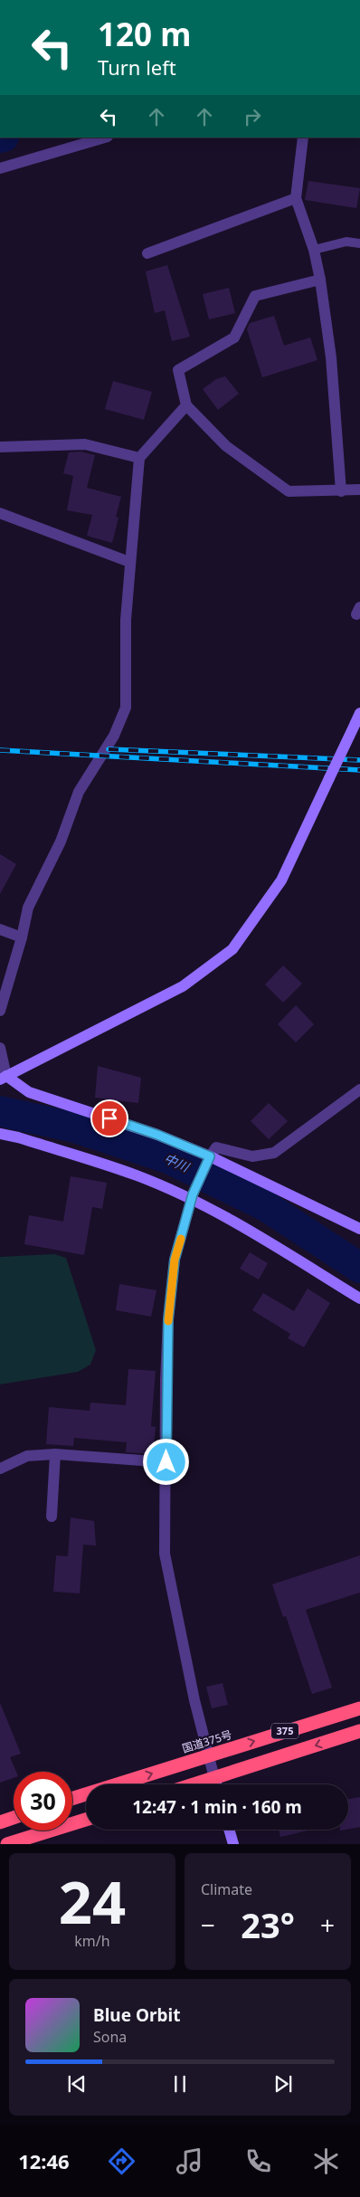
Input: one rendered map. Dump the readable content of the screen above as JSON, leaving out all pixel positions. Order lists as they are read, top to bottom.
{
  "streets": {
    "highway": ["375", "国道375号"]
  },
  "water": ["中川"],
  "page": {
    "turn": ["120 m", "Turn left"],
    "limit": "30",
    "trip": "12:47 · 1 min · 160 m",
    "tile": [
      ["24", "km/h"],
      "Climate"
    ],
    "heat": ["−", "23°", "+"],
    "song": ["Blue Orbit", "Sona"],
    "tabs": "12:46"
  }
}
